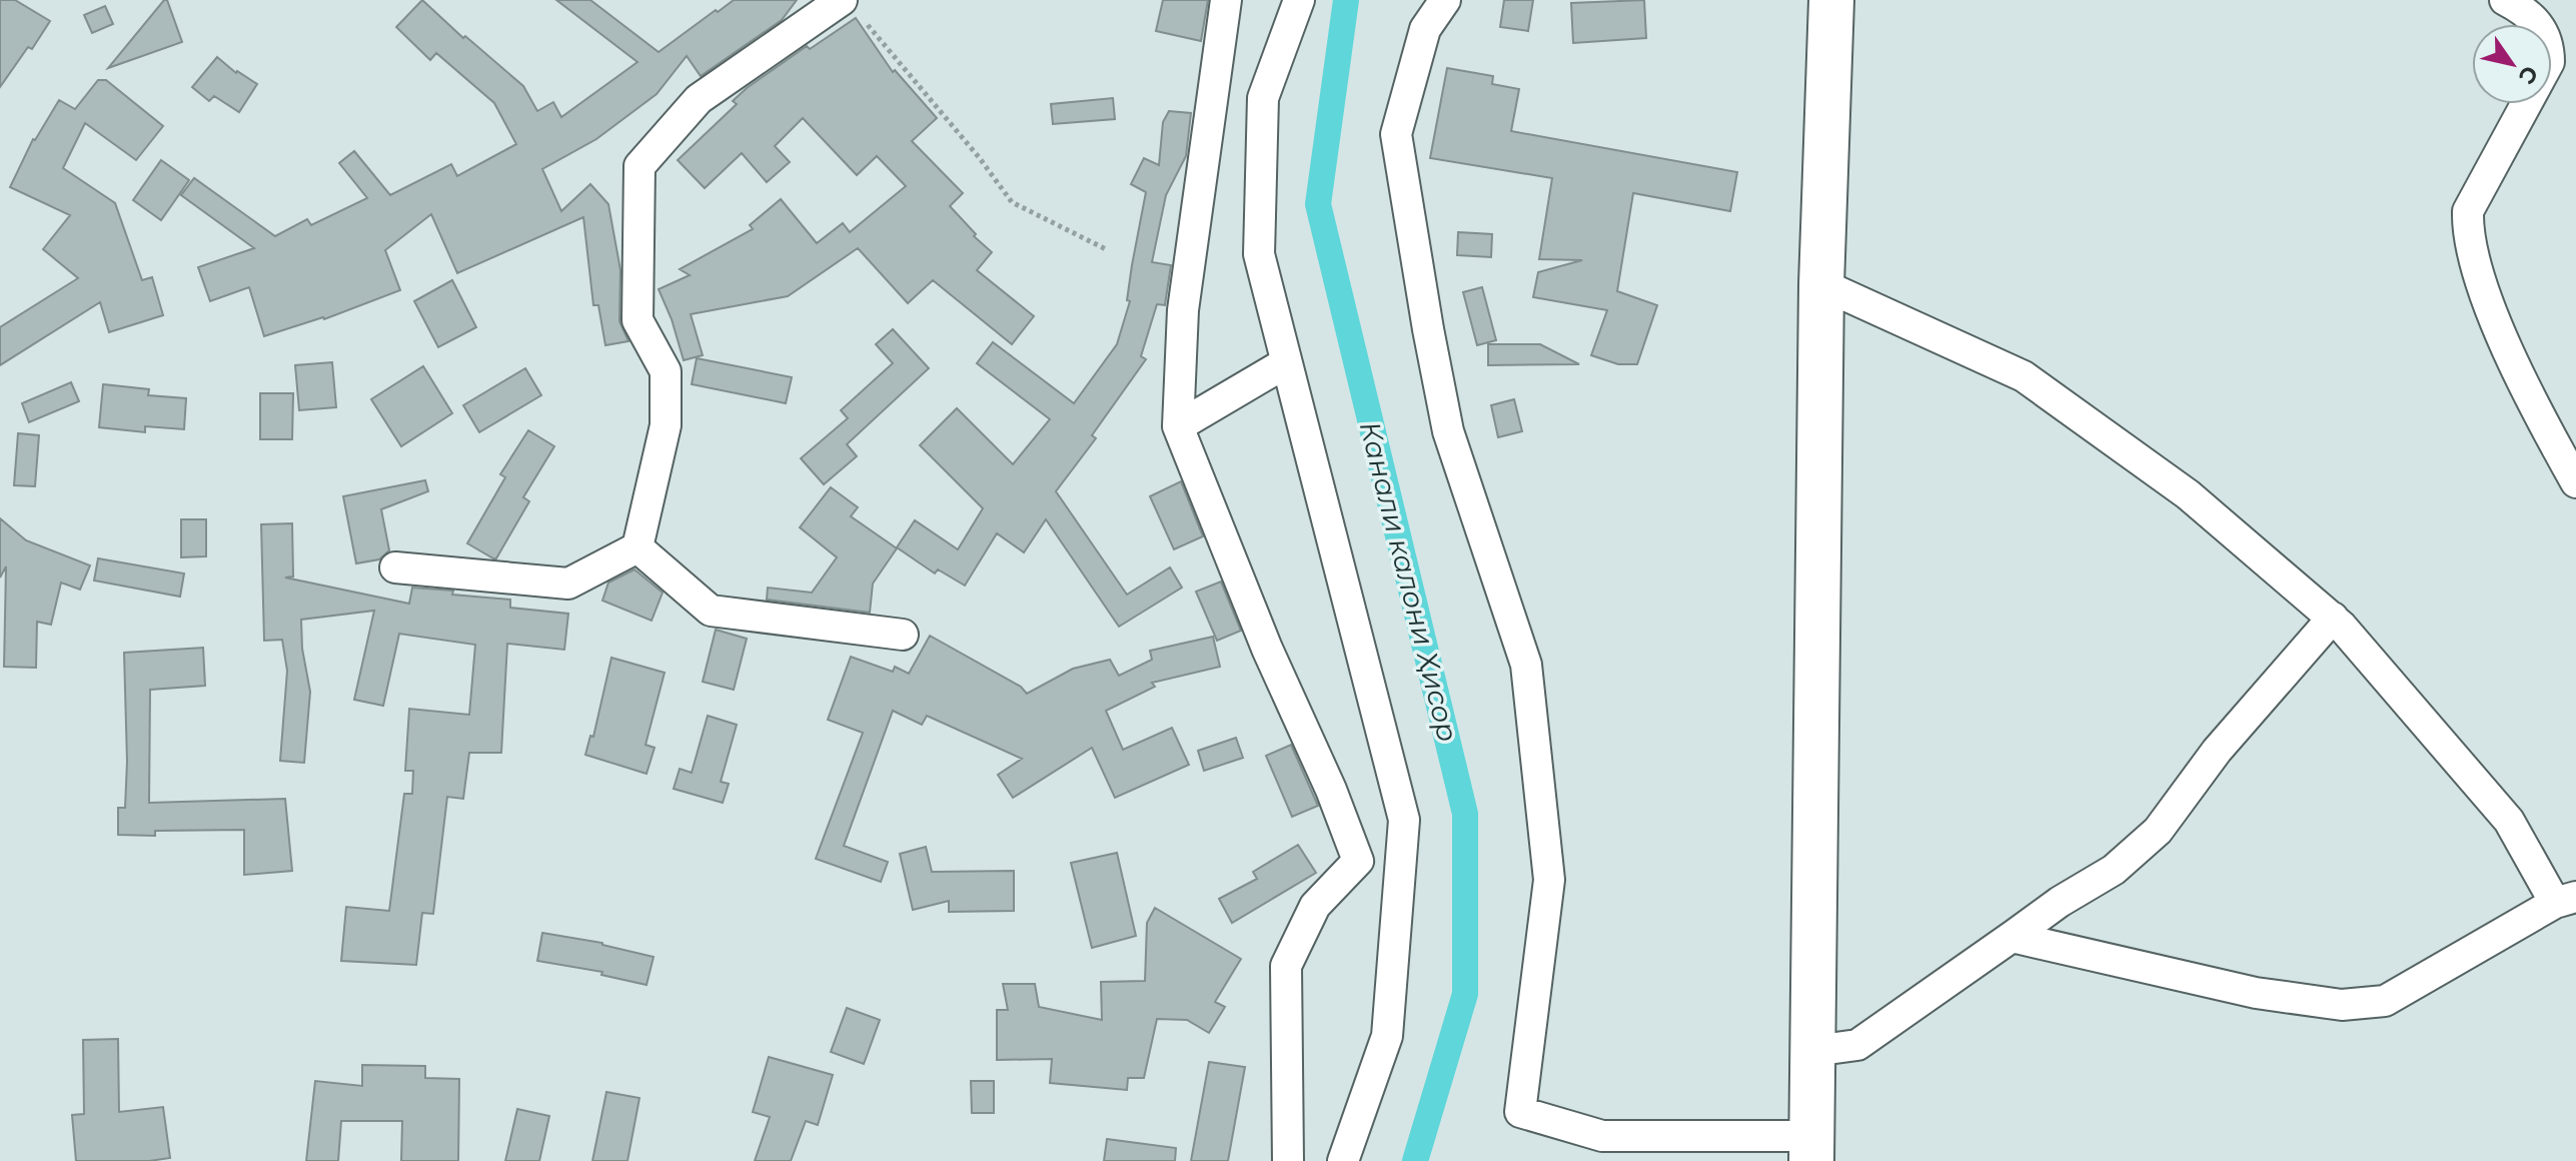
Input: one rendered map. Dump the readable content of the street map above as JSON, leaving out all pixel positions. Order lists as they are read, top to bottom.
{
  "water": ["Канали калони Ҳисор"],
  "north": "bottom right"
}
